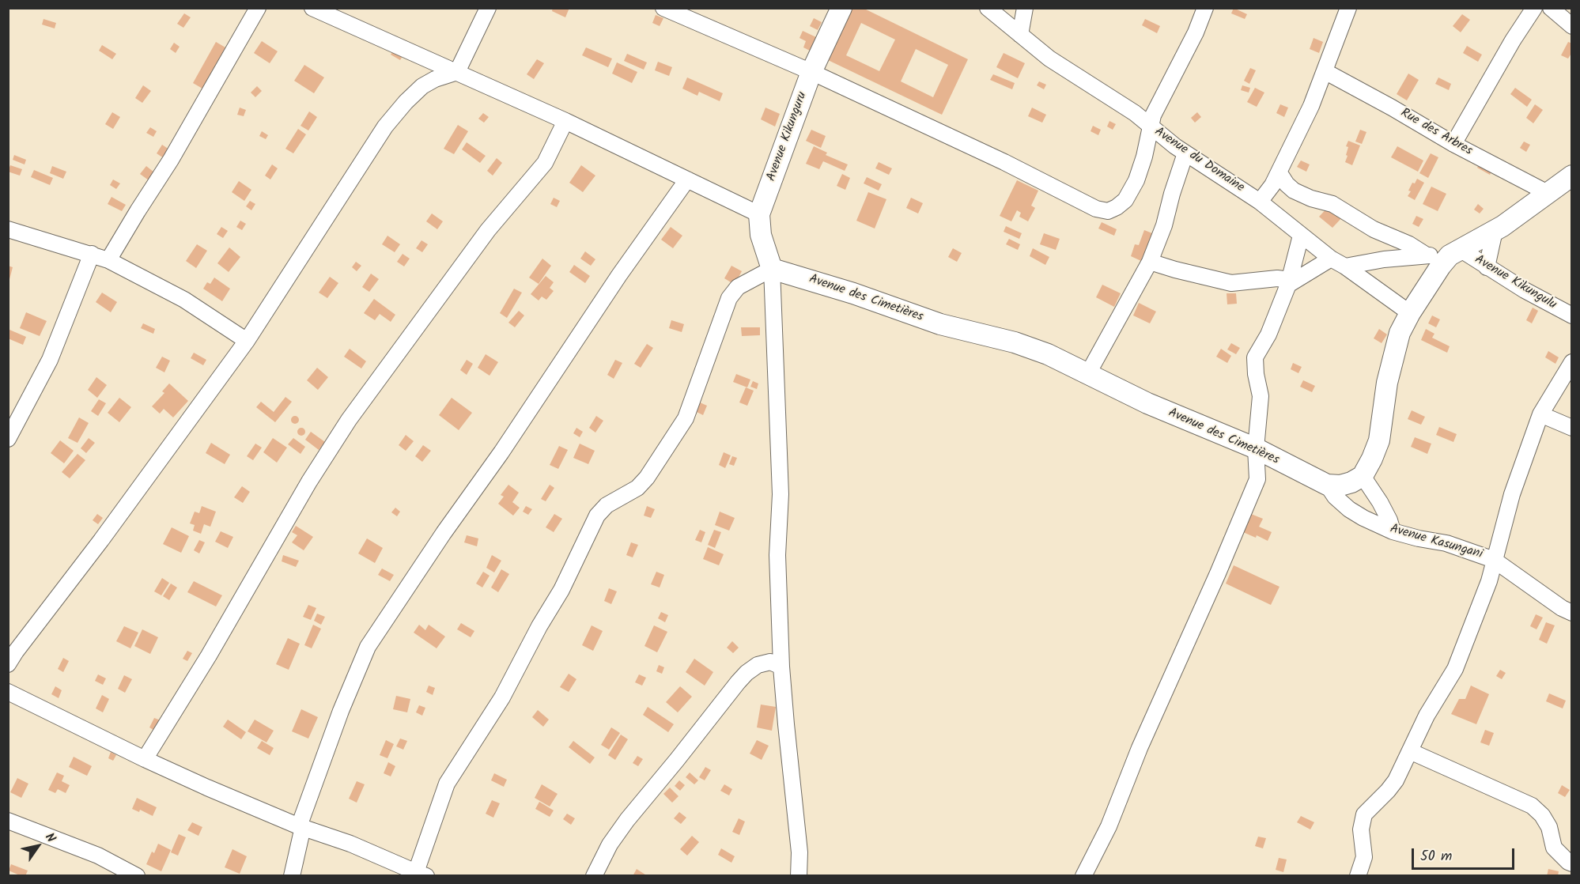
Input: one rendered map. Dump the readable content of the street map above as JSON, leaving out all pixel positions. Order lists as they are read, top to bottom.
{
  "streets": {
    "street": [
      "Rue des Arbres",
      "Avenue Kikunguru",
      "Avenue du Domaine",
      "Avenue Kikungulu",
      "Avenue des Cimetières",
      "Avenue Kasungani"
    ]
  },
  "crossings": [
    ["Avenue Kikunguru", "Avenue des Cimetières"],
    ["Avenue des Cimetières", "Avenue Kasungani"]
  ],
  "scale_bar": "50 m",
  "north": "top right"
}
